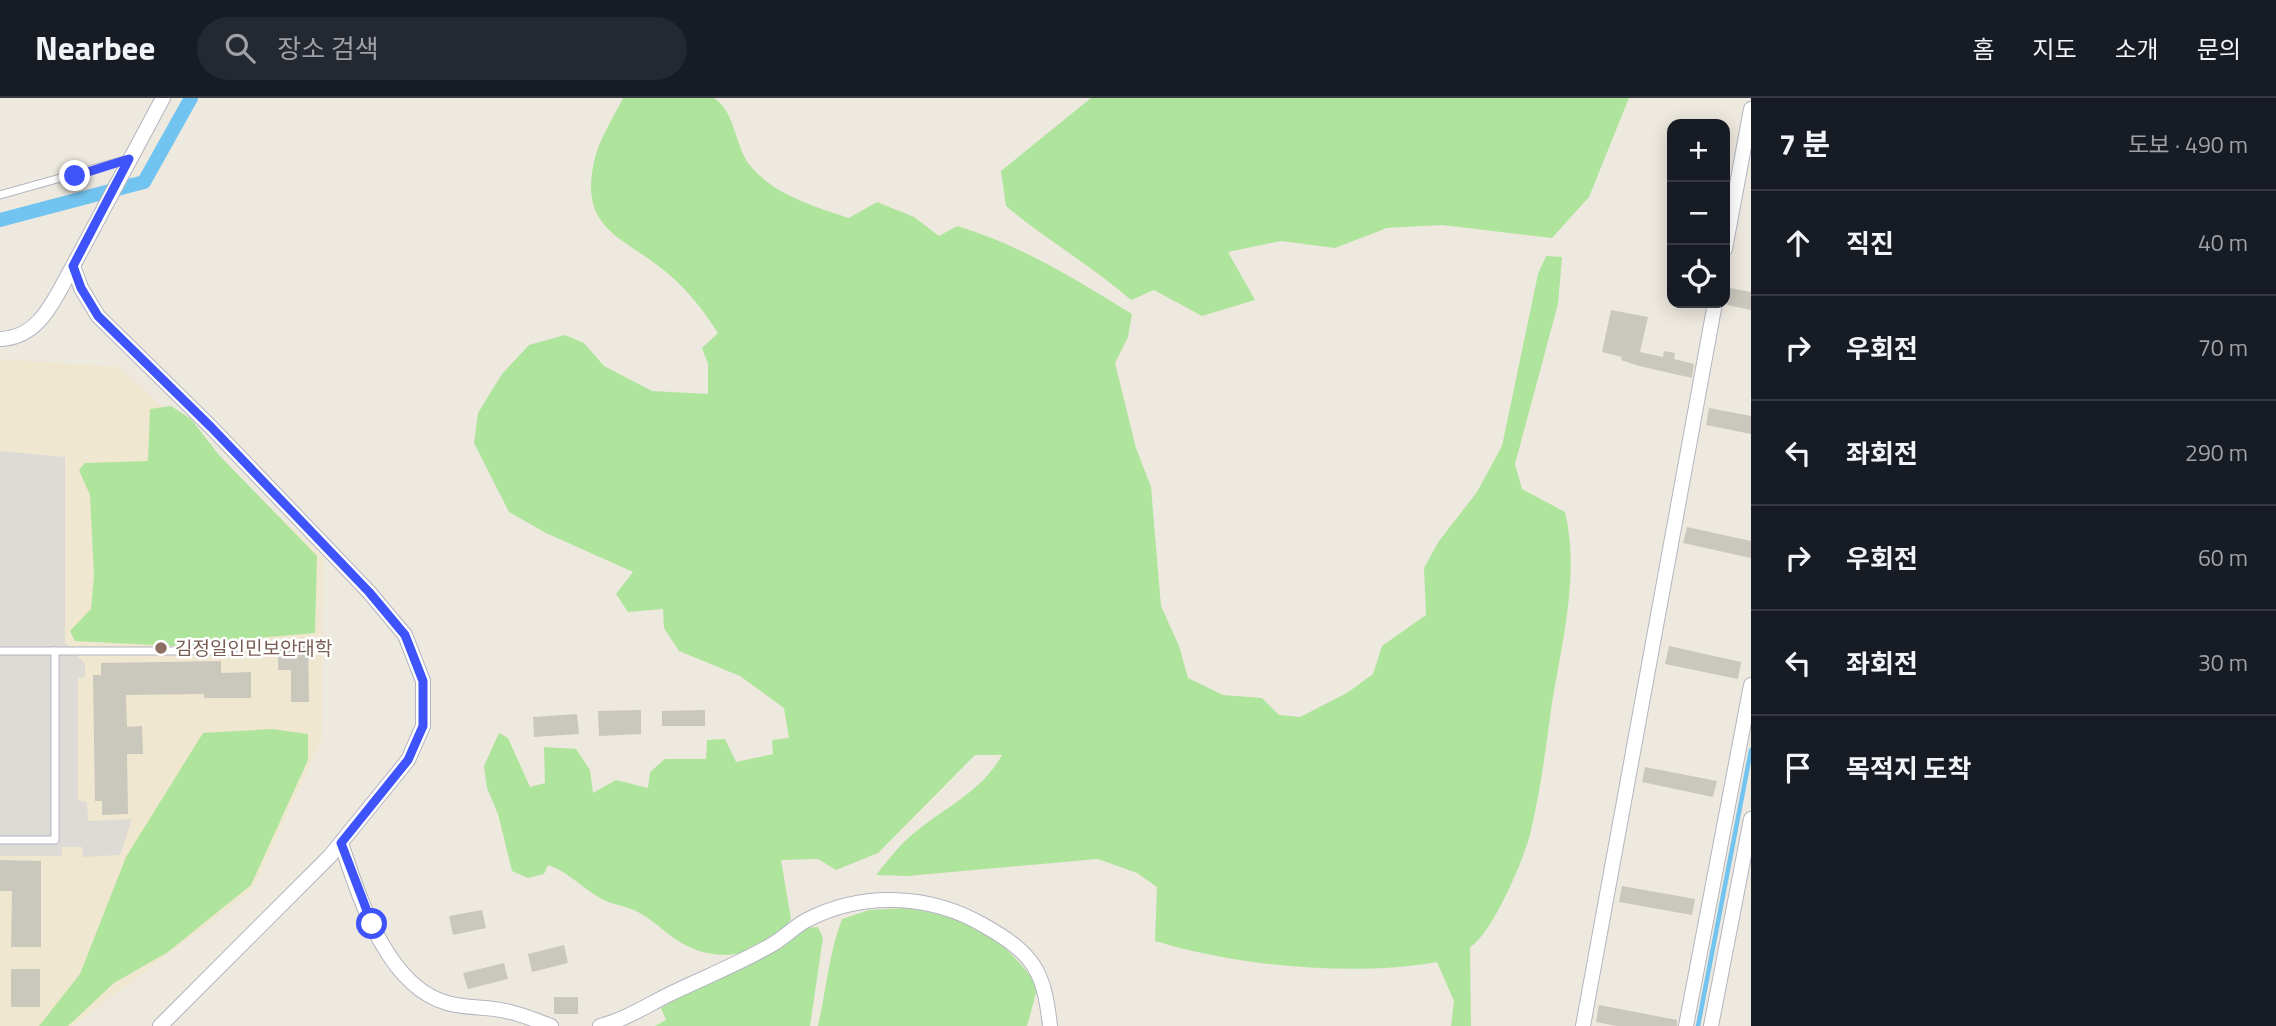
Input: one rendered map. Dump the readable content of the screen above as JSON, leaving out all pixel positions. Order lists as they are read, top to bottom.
{
  "places": ["김정일인민보안대학"],
  "page": {
    "header": "Nearbee",
    "search": "장소 검색",
    "nav": [
      "홈",
      "지도",
      "소개",
      "문의"
    ],
    "heading": ["7 분", "도보 · 490 m"],
    "map_buttons": ["+", "−"],
    "list": [
      ["직진", "40 m"],
      ["우회전", "70 m"],
      ["좌회전", "290 m"],
      ["우회전", "60 m"],
      ["좌회전", "30 m"],
      "목적지 도착"
    ]
  }
}
